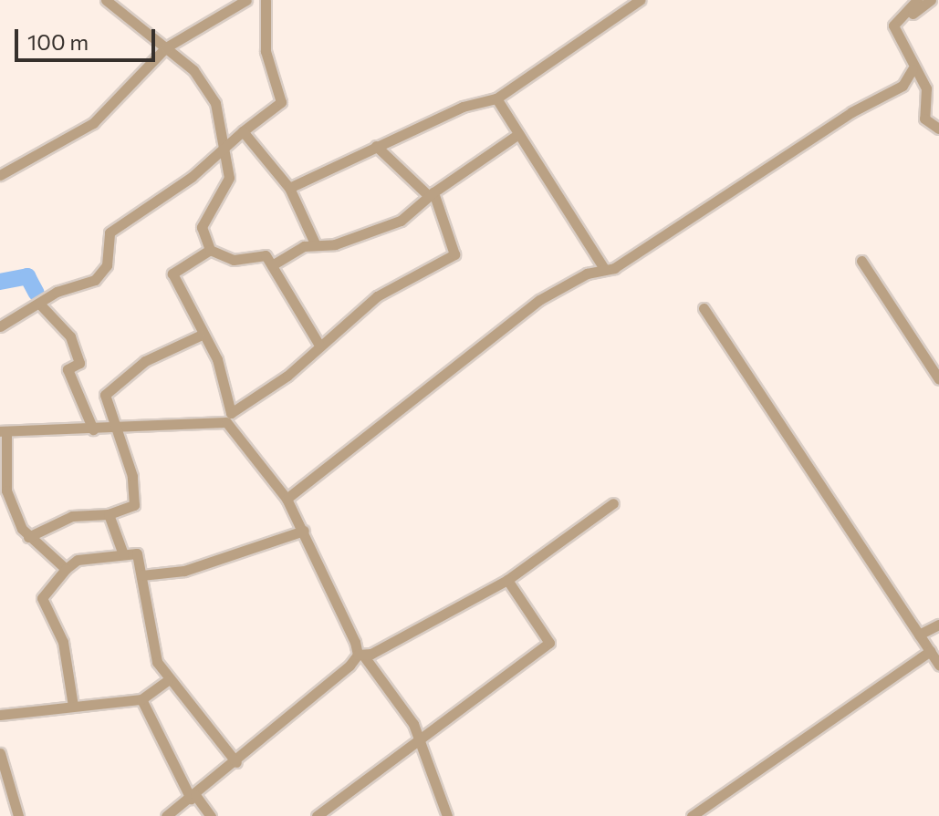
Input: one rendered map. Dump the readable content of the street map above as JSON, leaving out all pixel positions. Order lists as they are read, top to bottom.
{
  "scale_bar": "100 m"
}
